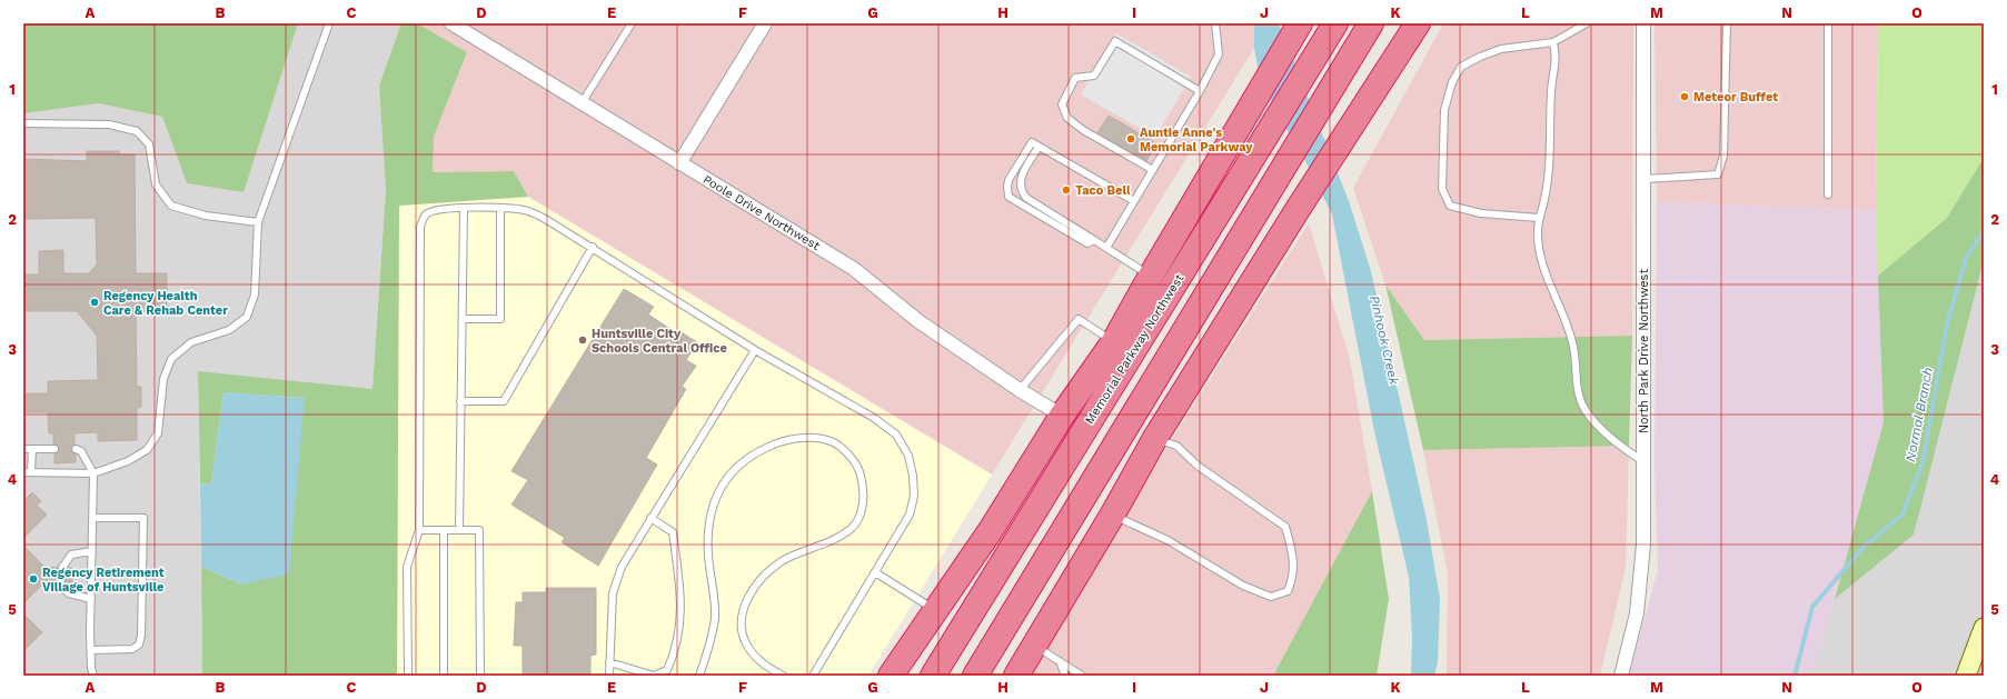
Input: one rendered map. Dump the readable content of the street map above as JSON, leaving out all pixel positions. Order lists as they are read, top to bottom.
{
  "streets": {
    "highway": ["Memorial Parkway Northwest"],
    "street": ["Poole Drive Northwest", "North Park Drive Northwest"]
  },
  "water": ["Pinhook Creek", "Normal Branch"],
  "places": [
    "Meteor Buffet",
    "Auntie Anne's Memorial Parkway",
    "Taco Bell",
    "Regency Health Care & Rehab Center",
    "Huntsville City Schools Central Office",
    "Regency Retirement Village of Huntsville"
  ],
  "grid": {
    "columns": [
      "A",
      "B",
      "C",
      "D",
      "E",
      "F",
      "G",
      "H",
      "I",
      "J",
      "K",
      "L",
      "M",
      "N",
      "O"
    ],
    "rows": [
      "1",
      "2",
      "3",
      "4",
      "5"
    ]
  }
}
